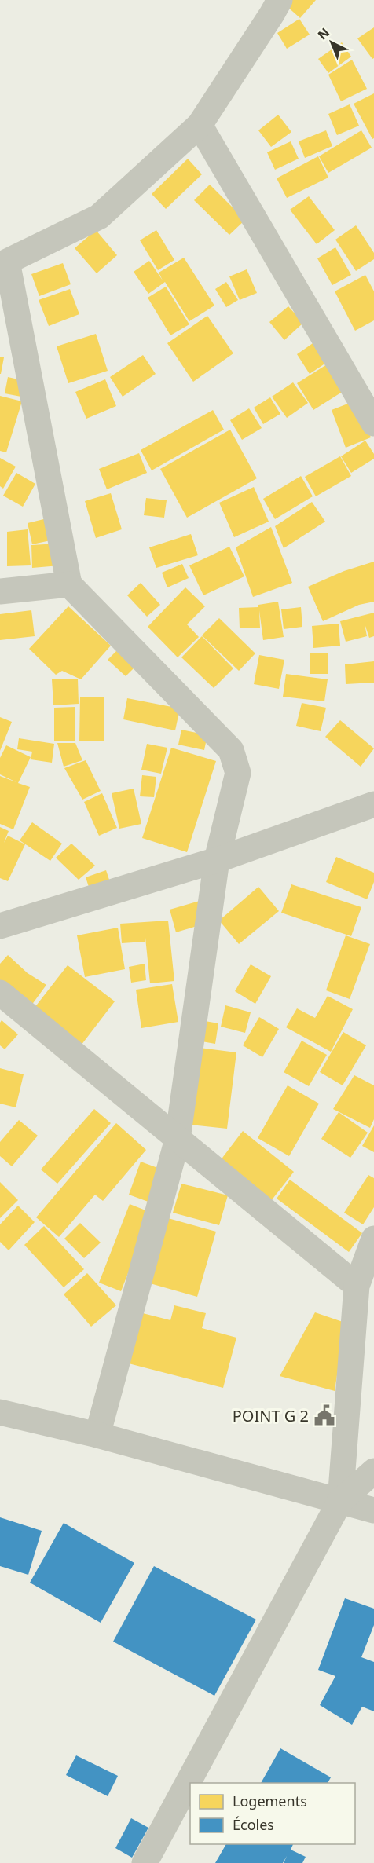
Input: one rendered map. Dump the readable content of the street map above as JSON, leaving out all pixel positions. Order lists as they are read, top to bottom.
{
  "places": {
    "public building": ["POINT G 2"]
  },
  "legend": ["Logements", "Écoles"],
  "north": "top left"
}
